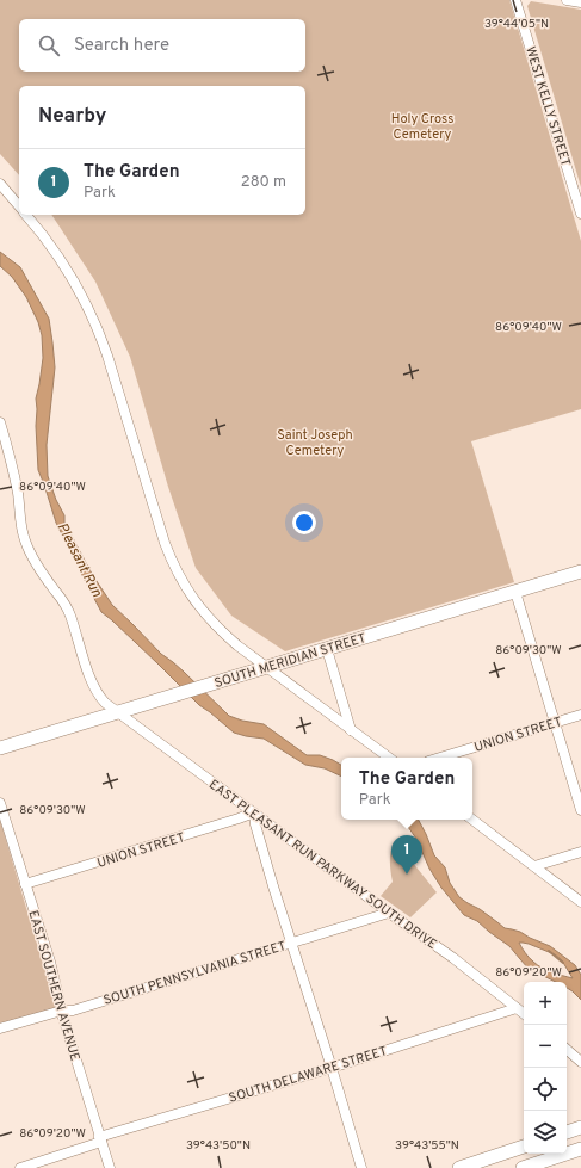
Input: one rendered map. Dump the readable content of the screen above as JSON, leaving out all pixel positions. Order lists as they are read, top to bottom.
{
  "streets": {
    "main road": ["SOUTH MERIDIAN STREET"],
    "street": [
      "WEST KELLY STREET",
      "UNION STREET",
      "EAST PLEASANT RUN PARKWAY SOUTH DRIVE",
      "SOUTH PENNSYLVANIA STREET",
      "EAST SOUTHERN AVENUE",
      "SOUTH DELAWARE STREET"
    ]
  },
  "crossings": [
    ["SOUTH MERIDIAN STREET", "EAST PLEASANT RUN PARKWAY SOUTH DRIVE"],
    ["UNION STREET", "EAST PLEASANT RUN PARKWAY SOUTH DRIVE"],
    ["UNION STREET", "EAST SOUTHERN AVENUE"],
    ["EAST PLEASANT RUN PARKWAY SOUTH DRIVE", "SOUTH PENNSYLVANIA STREET"],
    ["EAST PLEASANT RUN PARKWAY SOUTH DRIVE", "SOUTH DELAWARE STREET"],
    ["SOUTH PENNSYLVANIA STREET", "EAST SOUTHERN AVENUE"],
    ["EAST SOUTHERN AVENUE", "SOUTH DELAWARE STREET"]
  ],
  "water": ["Pleasant Run"],
  "parks": ["Holy Cross Cemetery", "Saint Joseph Cemetery"],
  "page": {
    "search": "Search here",
    "heading": "Nearby",
    "list": [
      {
        "mark": "1",
        "name": "The Garden",
        "note": "Park",
        "value": "280 m"
      }
    ],
    "popup": ["The Garden", "Park"],
    "pins": "1",
    "map_buttons": ["+", "−"]
  },
  "coordinates": [
    "39°44'05\"N",
    "86°09'40\"W",
    "86°09'30\"W",
    "86°09'20\"W",
    "39°43'50\"N",
    "39°43'55\"N"
  ]
}
